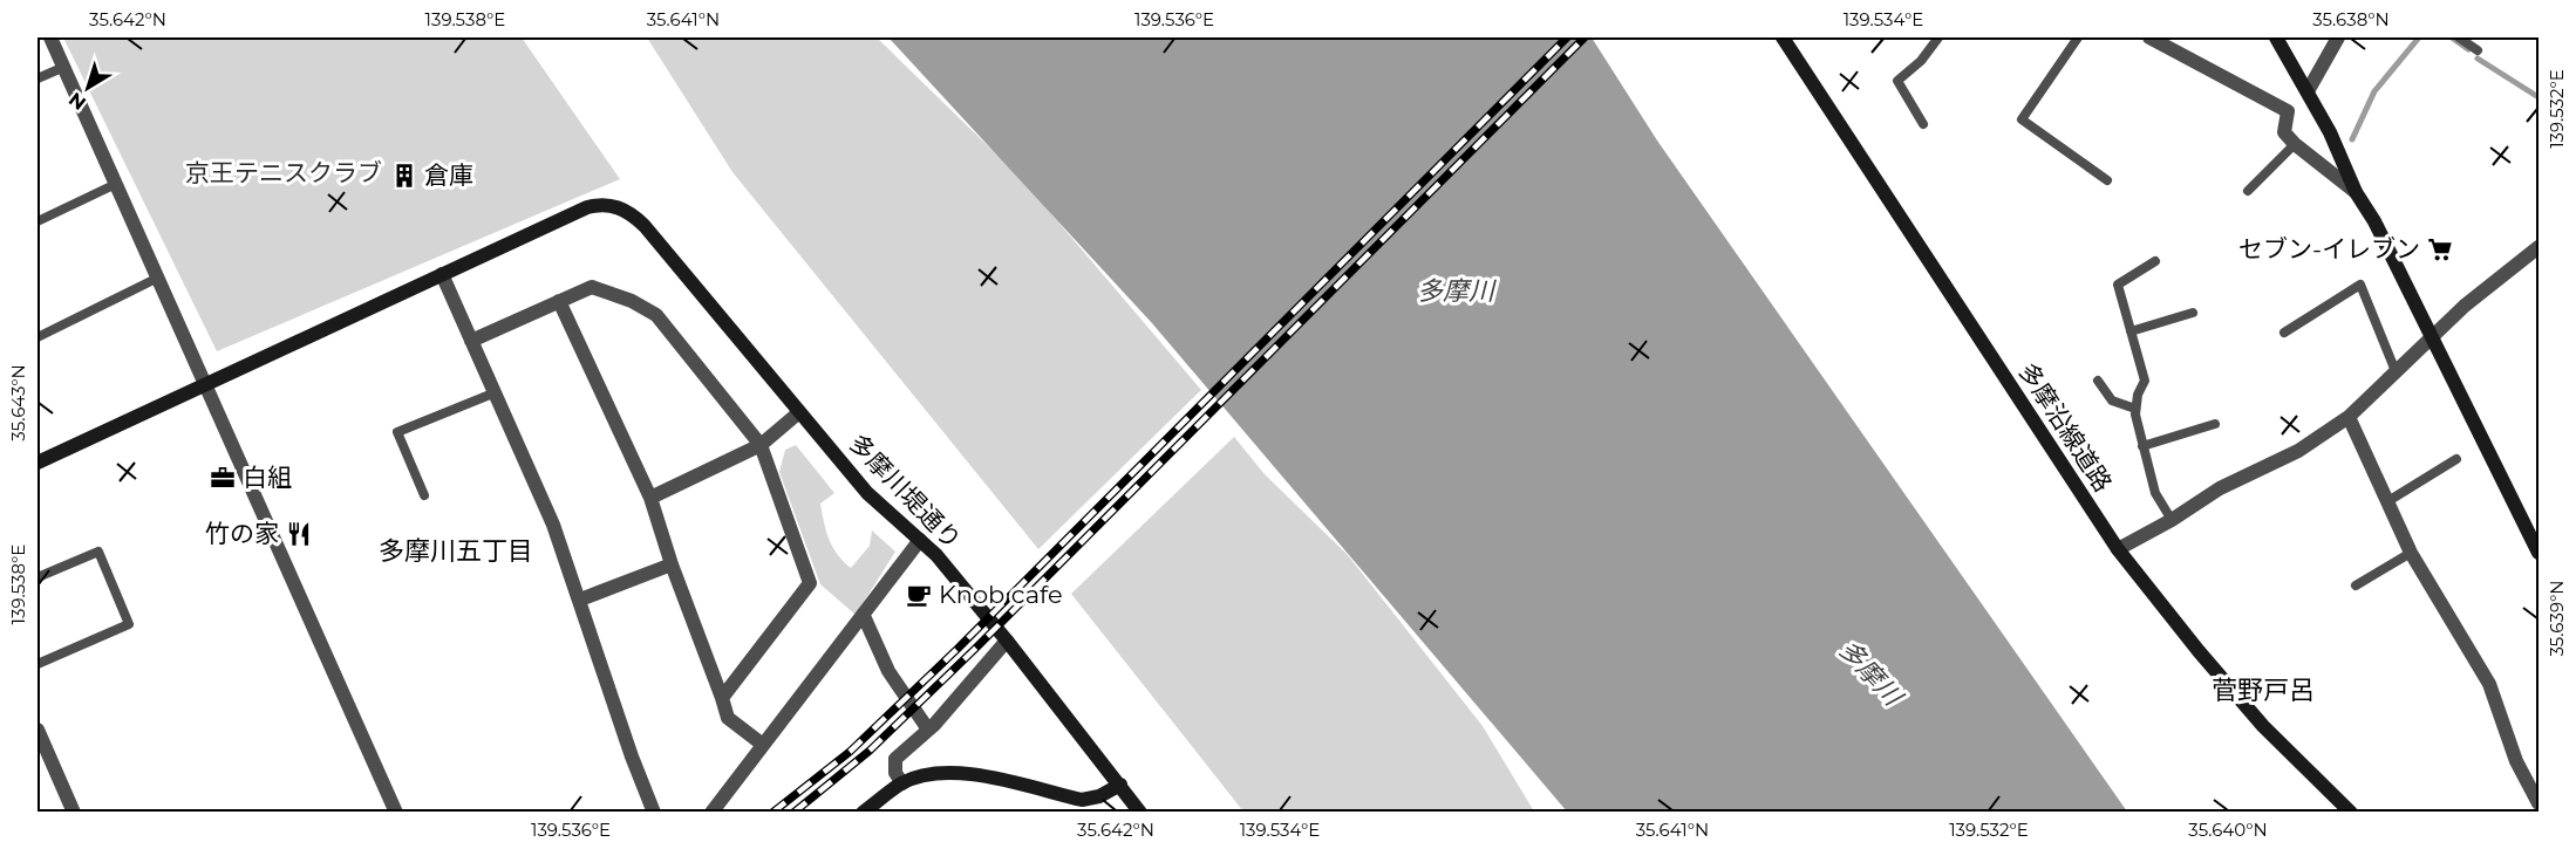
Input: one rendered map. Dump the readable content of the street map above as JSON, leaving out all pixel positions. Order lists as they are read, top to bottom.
{
  "streets": {
    "street": ["多摩沿線道路", "多摩川堤通り"]
  },
  "districts": ["多摩川五丁目", "菅野戸呂"],
  "water": ["多摩川"],
  "parks": ["京王テニスクラブ"],
  "places": {
    "building": ["倉庫"],
    "supermarket": ["セブン-イレブン"],
    "office": ["白組"],
    "restaurant": ["竹の家"],
    "cafe": ["Knob cafe"]
  },
  "north": "bottom left",
  "coordinates": [
    "35.642°N",
    "139.538°E",
    "35.641°N",
    "139.536°E",
    "139.534°E",
    "35.638°N",
    "139.532°E",
    "35.643°N",
    "35.639°N",
    "35.640°N"
  ]
}
